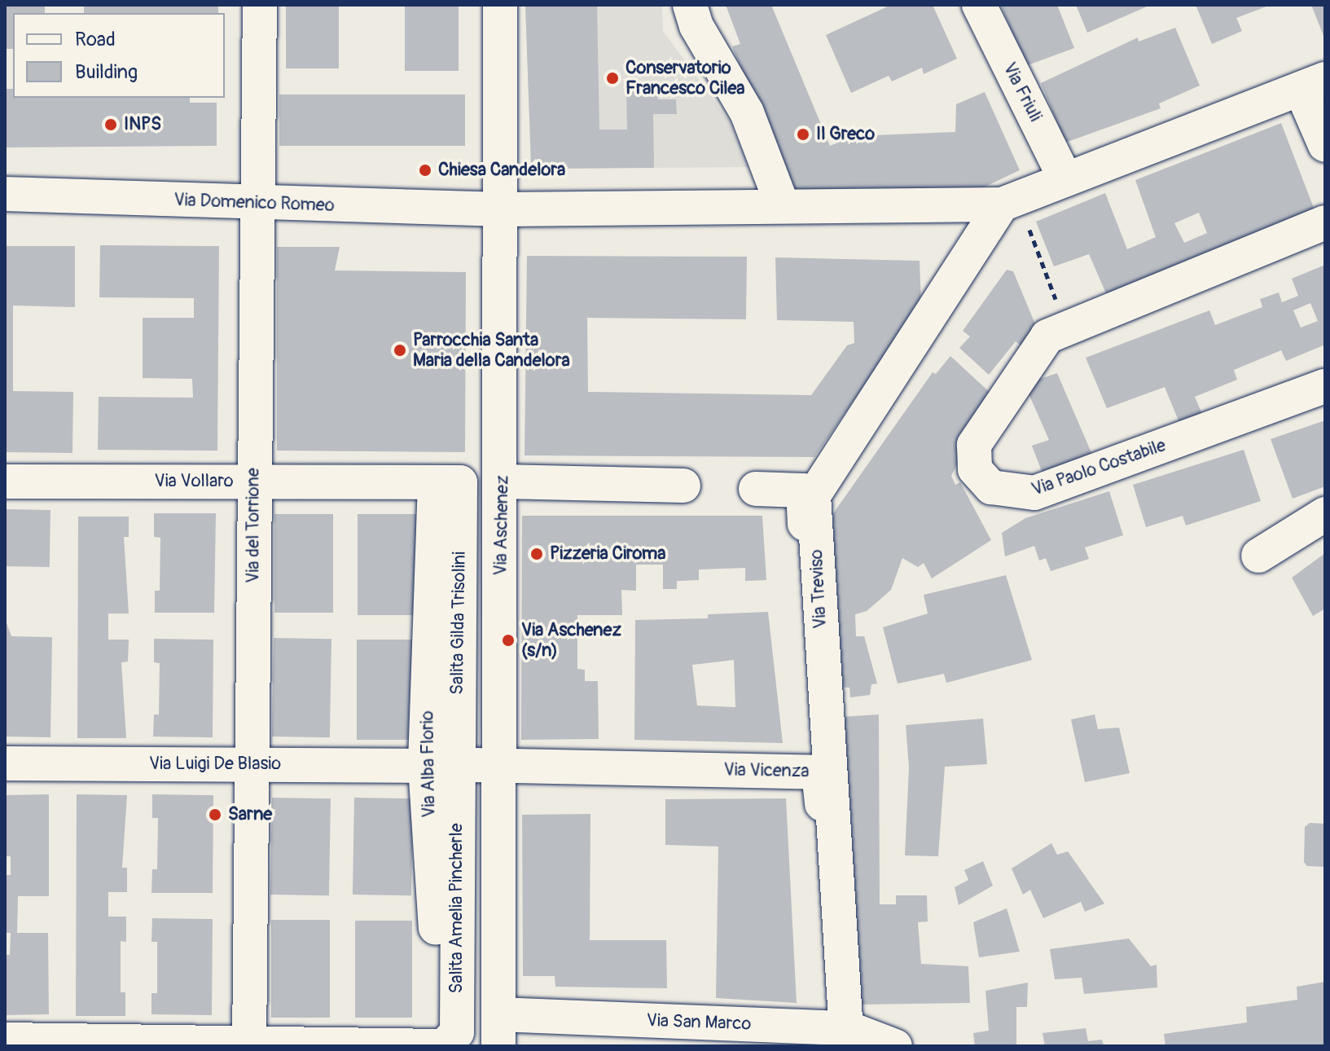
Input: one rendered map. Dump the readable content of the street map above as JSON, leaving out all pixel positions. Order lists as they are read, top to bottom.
{
  "streets": {
    "street": [
      "Via Friuli",
      "Via Domenico Romeo",
      "Via Paolo Costabile",
      "Via Vollaro",
      "Via del Torrione",
      "Via Aschenez",
      "Via Treviso",
      "Salita Gilda Trisolini",
      "Via Luigi De Blasio",
      "Via Vicenza",
      "Salita Amelia Pincherle",
      "Via San Marco"
    ]
  },
  "crossings": [
    ["Via Domenico Romeo", "Via del Torrione"],
    ["Via Domenico Romeo", "Via Aschenez"],
    ["Via Domenico Romeo", "Via Treviso"],
    ["Via Vollaro", "Via del Torrione"],
    ["Via Vollaro", "Salita Gilda Trisolini"],
    ["Via del Torrione", "Via Luigi De Blasio"],
    ["Via Aschenez", "Via Vicenza"],
    ["Via Aschenez", "Via San Marco"],
    ["Via Treviso", "Via Vicenza"],
    ["Via Treviso", "Via San Marco"],
    ["Salita Gilda Trisolini", "Via Luigi De Blasio"],
    ["Salita Gilda Trisolini", "Via Vicenza"],
    ["Salita Gilda Trisolini", "Salita Amelia Pincherle"],
    ["Via Luigi De Blasio", "Via Vicenza"],
    ["Via Luigi De Blasio", "Salita Amelia Pincherle"],
    ["Via Vicenza", "Salita Amelia Pincherle"],
    ["Via Vicenza", "Via San Marco"]
  ],
  "places": [
    "Conservatorio Francesco Cilea",
    "INPS",
    "Il Greco",
    "Chiesa Candelora",
    "Parrocchia Santa Maria della Candelora",
    "Pizzeria Ciroma",
    "Via Aschenez (s/n)",
    "Sarne"
  ],
  "legend": ["Road", "Building"]
}
